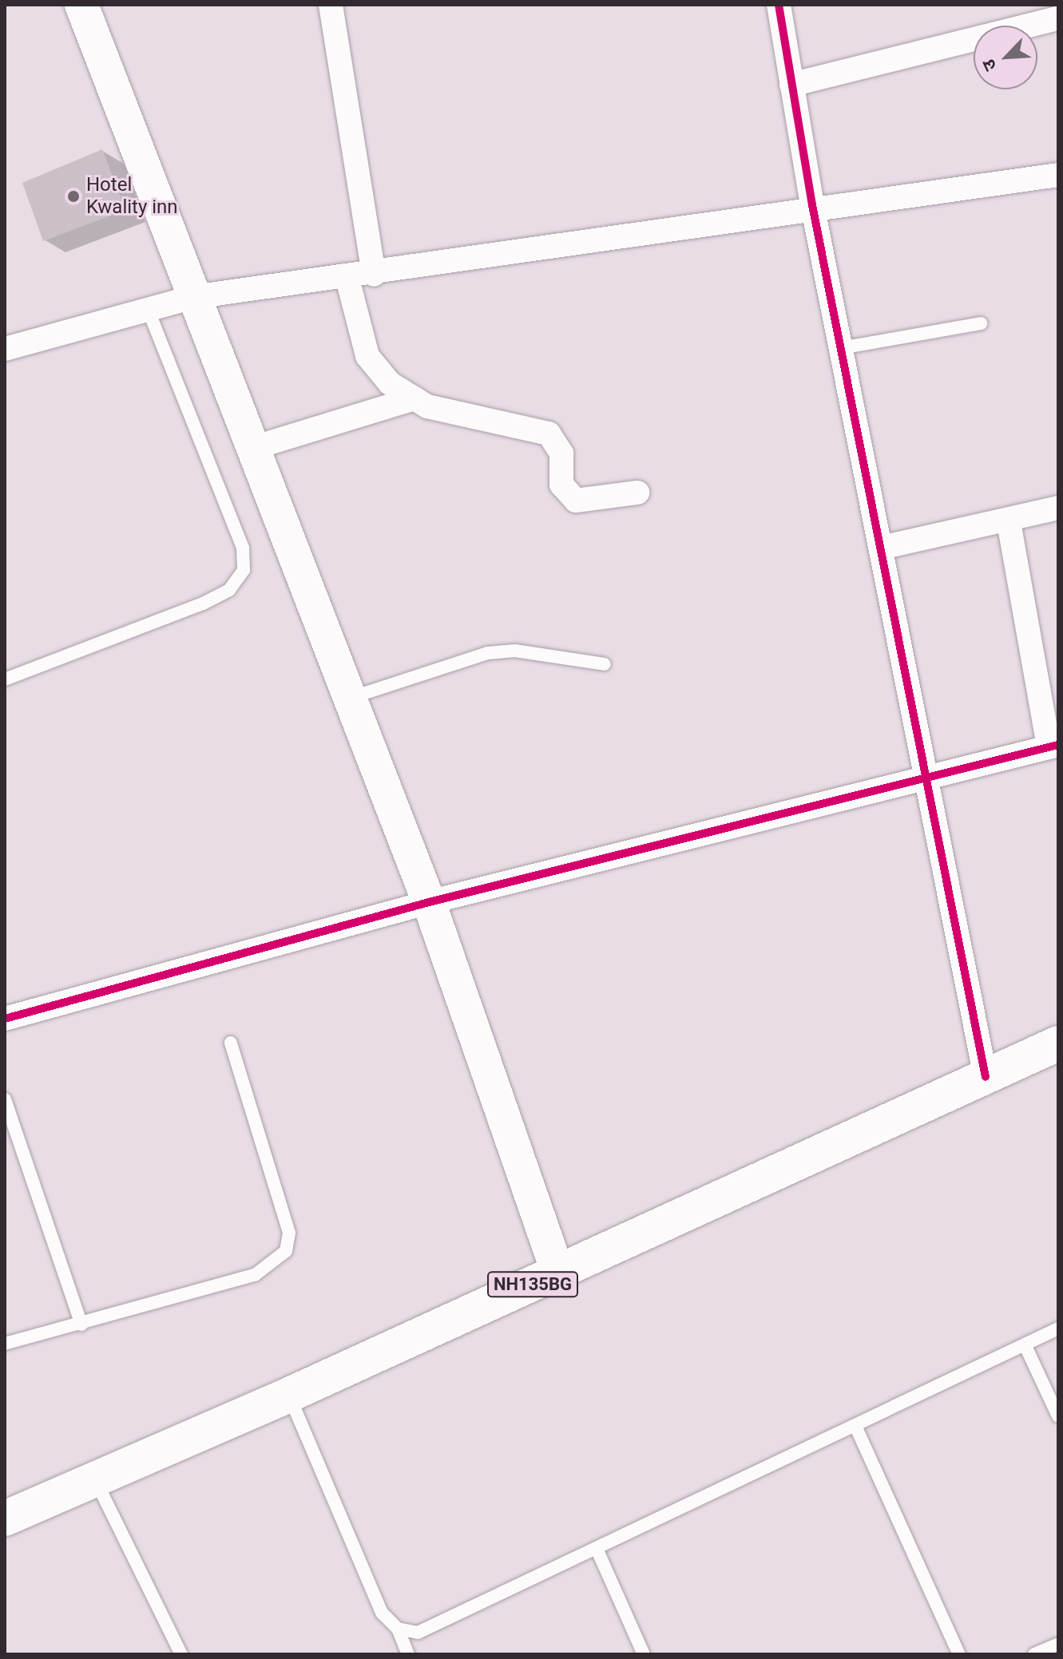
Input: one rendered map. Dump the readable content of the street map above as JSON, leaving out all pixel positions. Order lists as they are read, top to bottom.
{
  "streets": {
    "highway": ["NH135BG"]
  },
  "places": ["Hotel Kwality inn"],
  "north": "bottom left"
}
